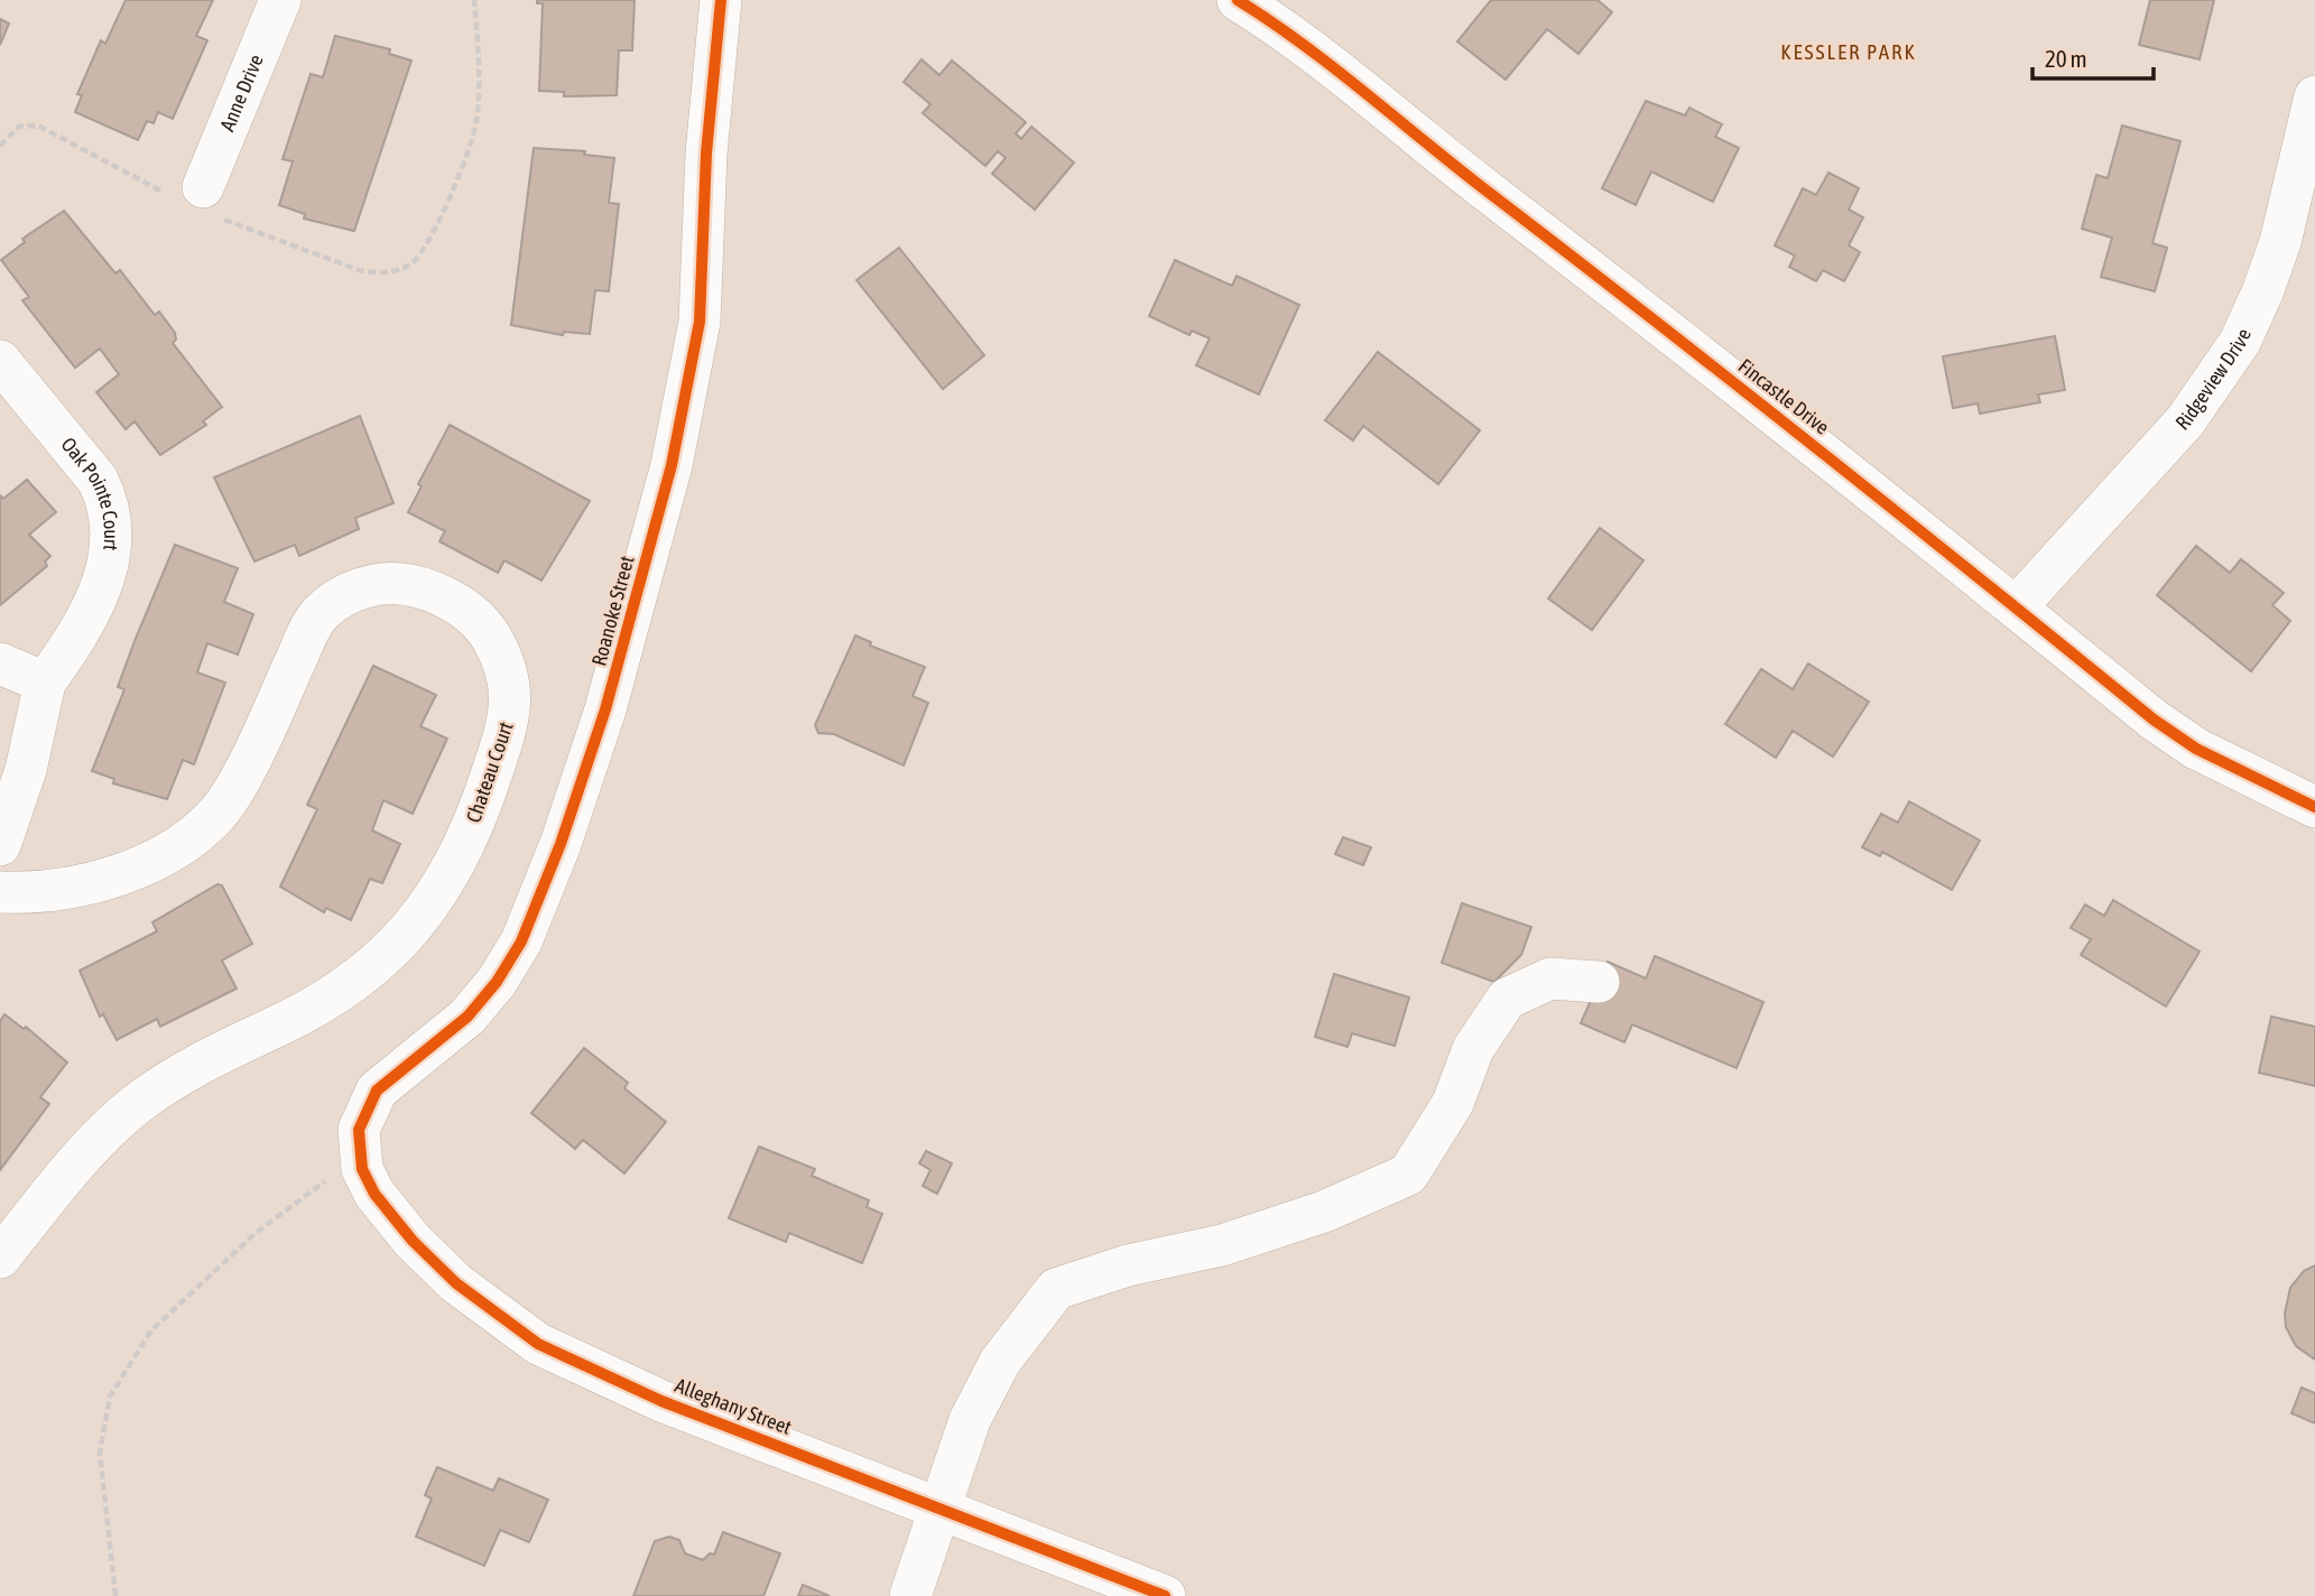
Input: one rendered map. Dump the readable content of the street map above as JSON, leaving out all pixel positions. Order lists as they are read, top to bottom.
{
  "streets": {
    "street": [
      "Anne Drive",
      "Ridgeview Drive",
      "Fincastle Drive",
      "Oak Pointe Court",
      "Roanoke Street",
      "Chateau Court",
      "Alleghany Street"
    ]
  },
  "crossings": [
    ["Ridgeview Drive", "Fincastle Drive"],
    ["Roanoke Street", "Alleghany Street"]
  ],
  "districts": ["KESSLER PARK"],
  "scale_bar": "20 m"
}
